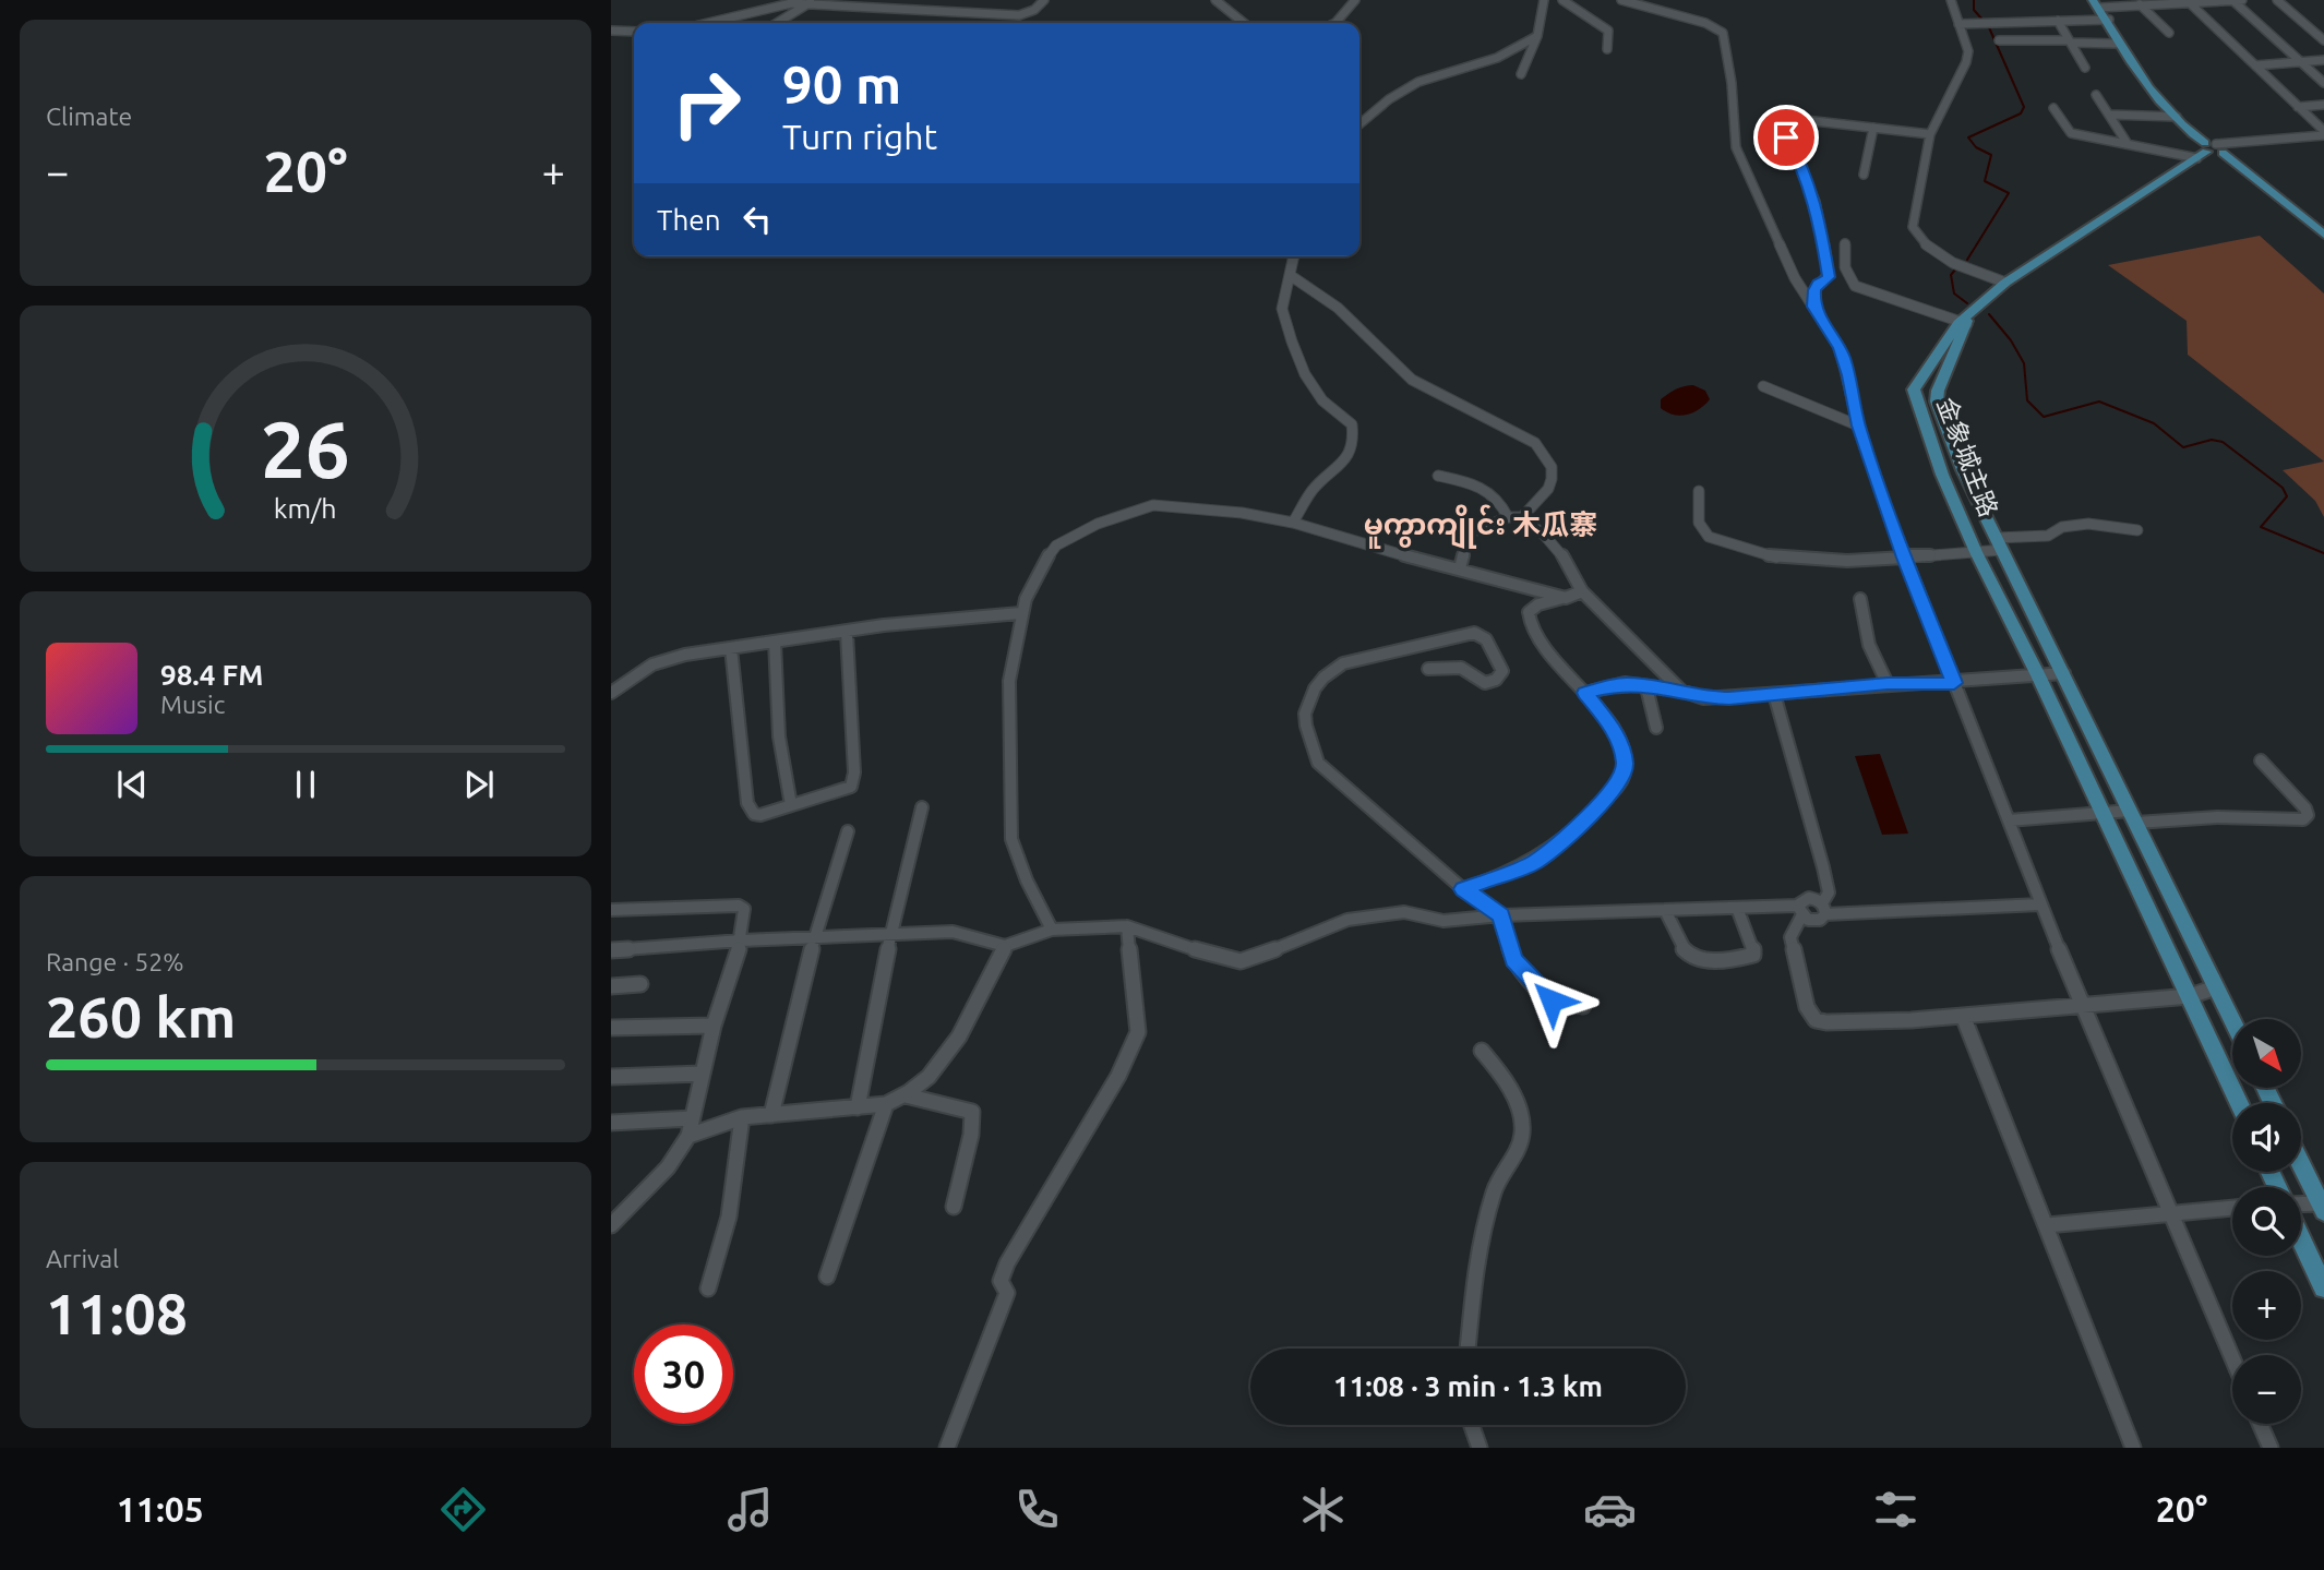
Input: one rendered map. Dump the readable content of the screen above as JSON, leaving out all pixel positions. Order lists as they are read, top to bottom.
{
  "streets": {
    "main road": ["金象城主路"]
  },
  "districts": ["မူကွာကျိုင်း 木瓜寨"],
  "north": "bottom right",
  "page": {
    "tile": [
      "Climate",
      ["Range · 52%", "260 km"],
      ["Arrival", "11:08"]
    ],
    "turn": ["90 m", "Turn right"],
    "heat": ["−", "20°", "+"],
    "then": "Then",
    "song": ["98.4 FM", "Music"],
    "map_buttons": ["+", "−"],
    "limit": "30",
    "trip": "11:08 · 3 min · 1.3 km",
    "tabs": ["11:05", "20°"],
    "gauge": ["26", "km/h"]
  }
}
